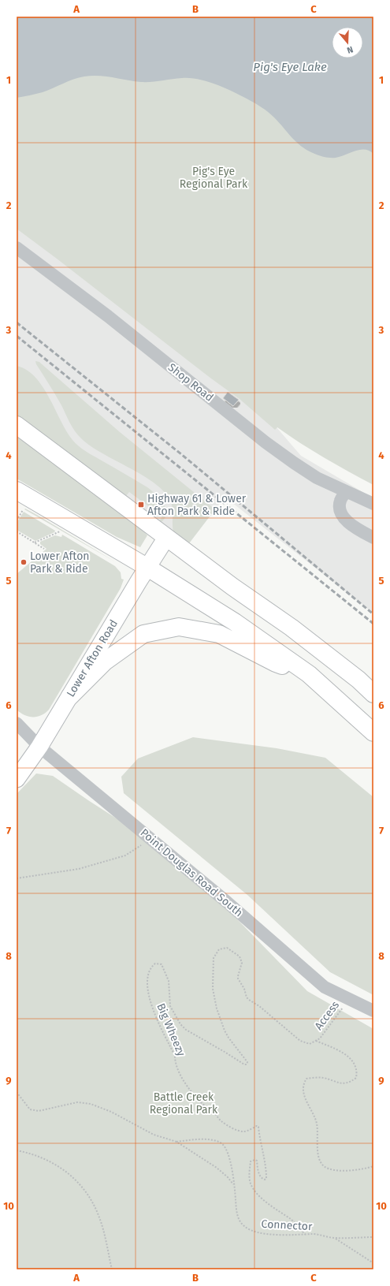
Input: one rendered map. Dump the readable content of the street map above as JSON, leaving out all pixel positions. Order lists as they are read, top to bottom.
{
  "streets": {
    "main road": ["Lower Afton Road"],
    "street": ["Shop Road", "Point Douglas Road South"],
    "path": ["Access", "Big Wheezy", "Connector"]
  },
  "crossings": [
    ["Lower Afton Road", "Point Douglas Road South"],
    ["Point Douglas Road South", "Access"],
    ["Access", "Big Wheezy"],
    ["Big Wheezy", "Connector"]
  ],
  "water": ["Pig's Eye Lake"],
  "parks": ["Pig's Eye Regional Park", "Battle Creek Regional Park"],
  "places": {
    "transit": ["Highway 61 & Lower Afton Park & Ride"],
    "other": ["Lower Afton Park & Ride"]
  },
  "north": "bottom",
  "grid": {
    "columns": ["A", "B", "C"],
    "rows": [
      "1",
      "2",
      "3",
      "4",
      "5",
      "6",
      "7",
      "8",
      "9",
      "10"
    ]
  }
}
